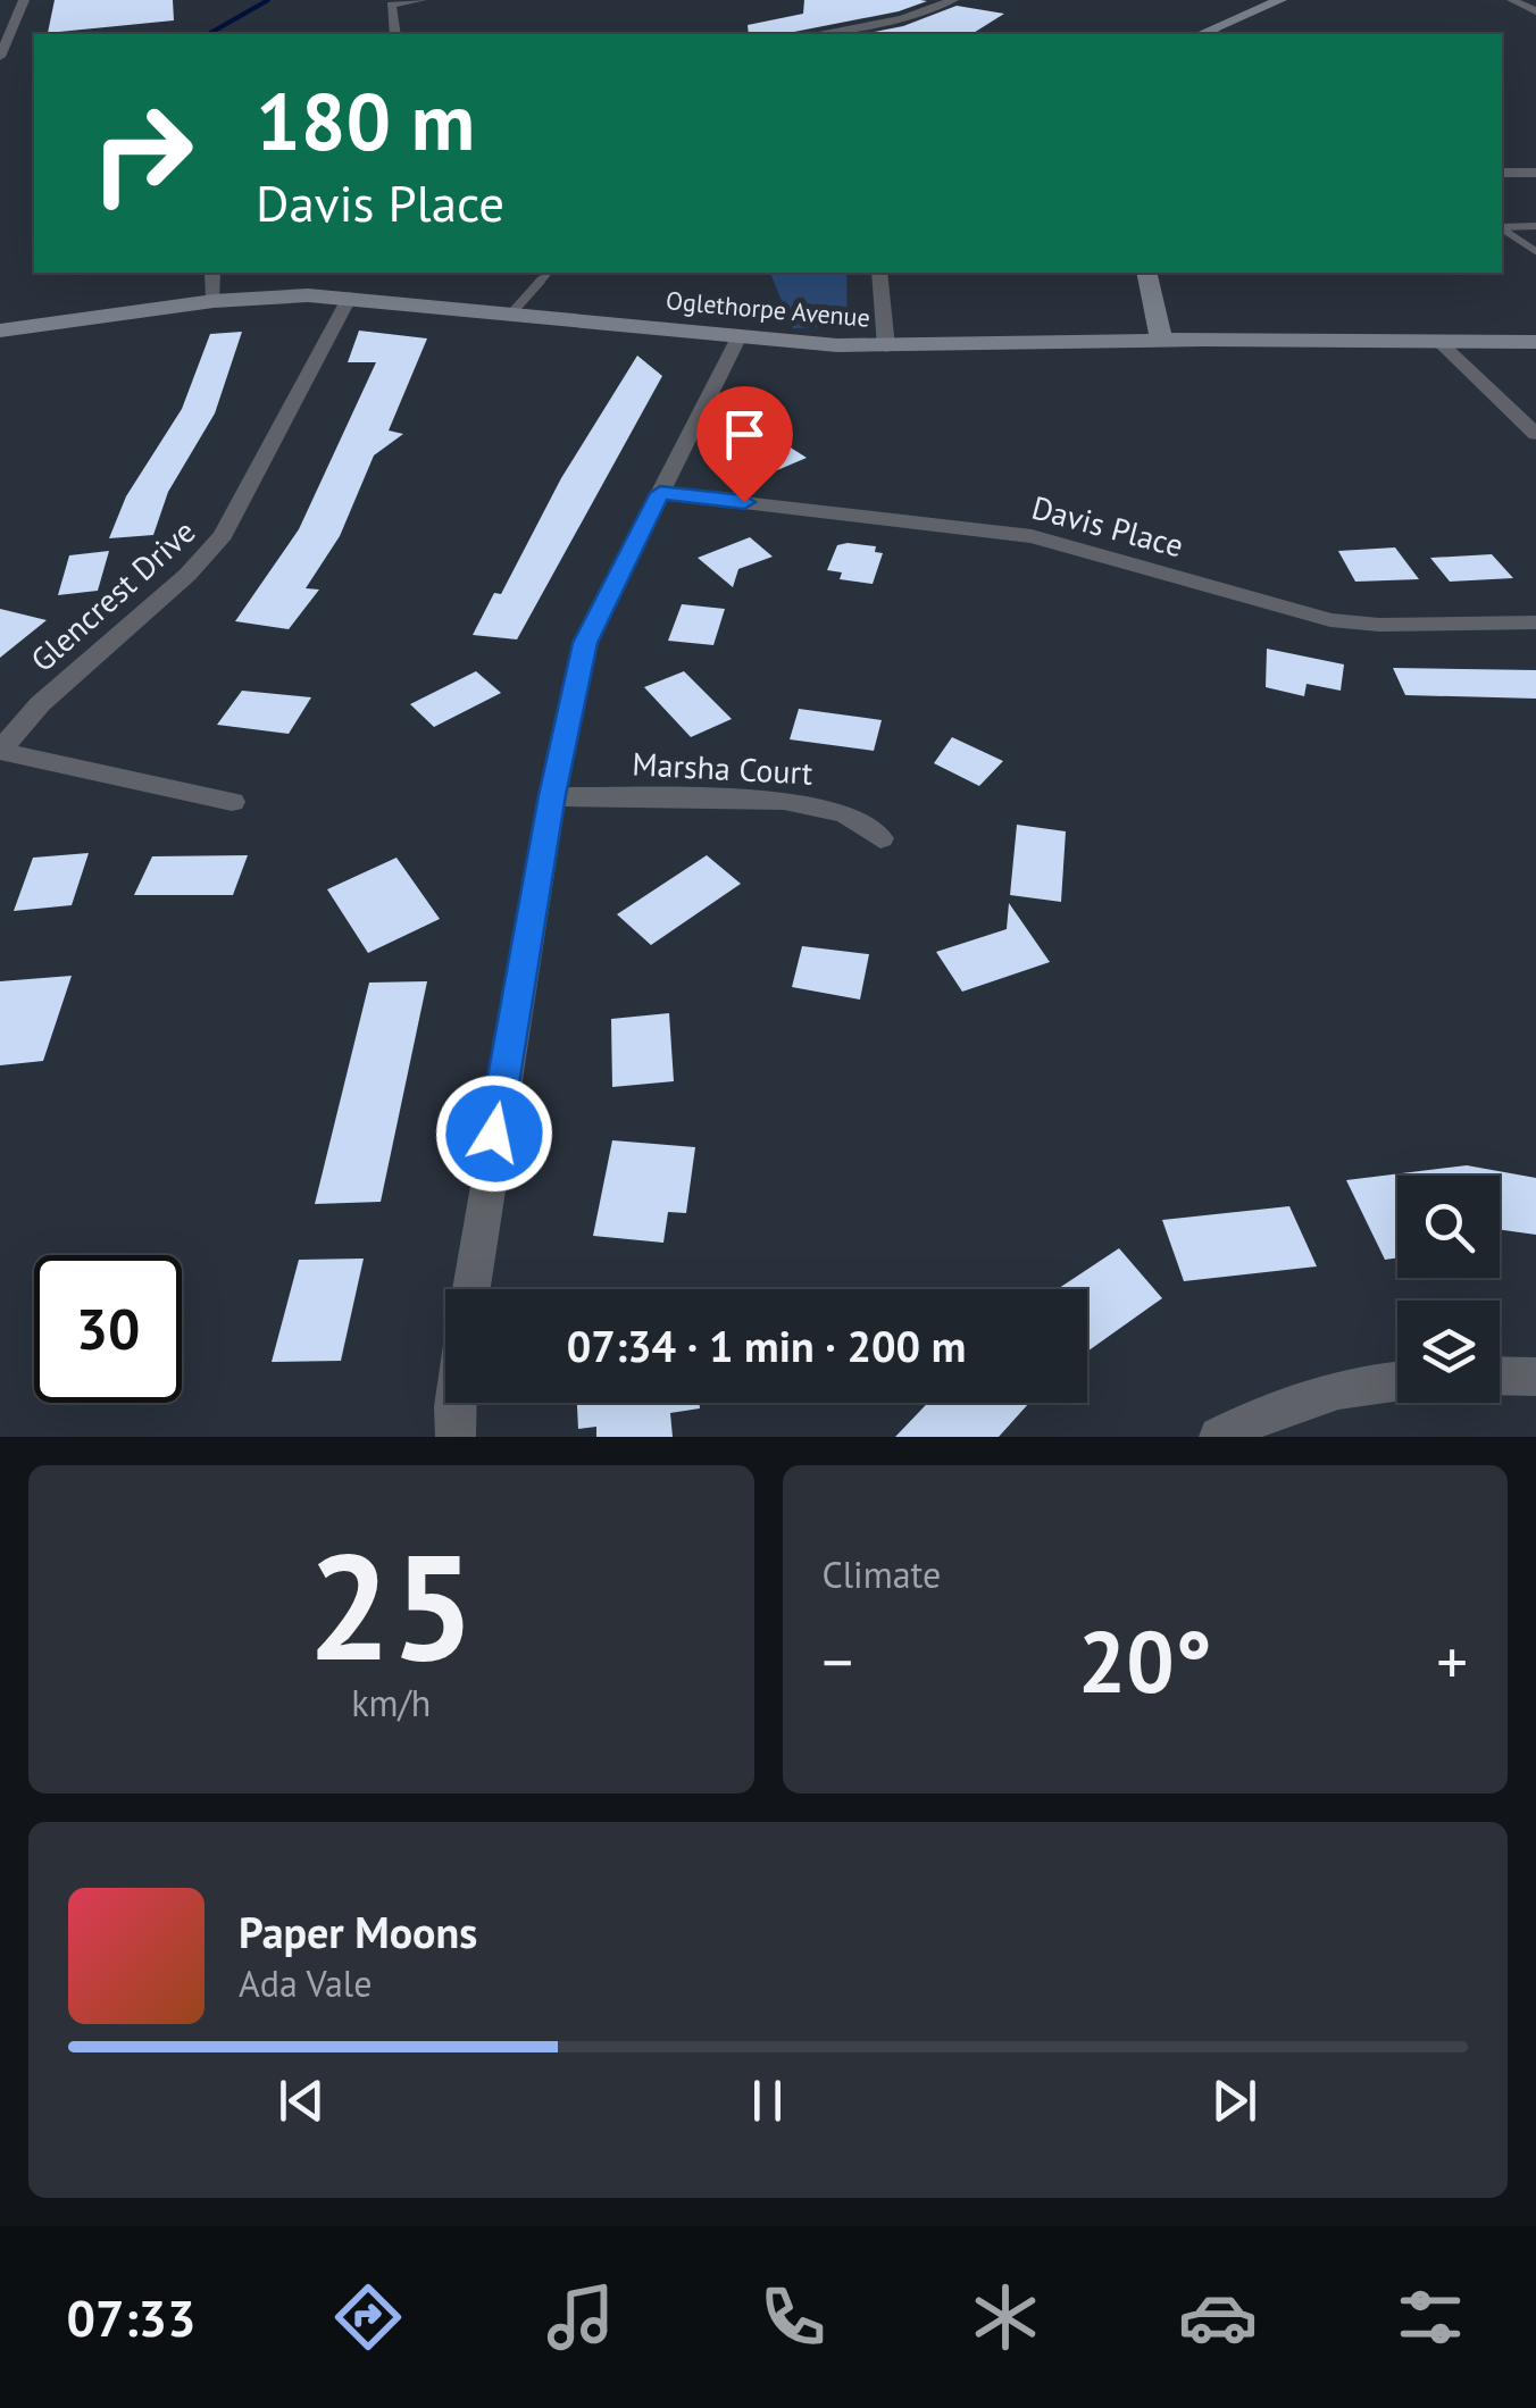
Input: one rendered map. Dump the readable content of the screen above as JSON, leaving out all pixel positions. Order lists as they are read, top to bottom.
{
  "streets": {
    "main road": ["Oglethorpe Avenue"],
    "street": ["Davis Place", "Glencrest Drive", "Marsha Court"]
  },
  "crossings": [
    ["Oglethorpe Avenue", "Glencrest Drive"]
  ],
  "page": {
    "turn": ["180 m", "Davis Place"],
    "limit": "30",
    "trip": "07:34 · 1 min · 200 m",
    "tile": [
      ["25", "km/h"],
      "Climate"
    ],
    "heat": ["−", "20°", "+"],
    "song": ["Paper Moons", "Ada Vale"],
    "tabs": "07:33"
  }
}
